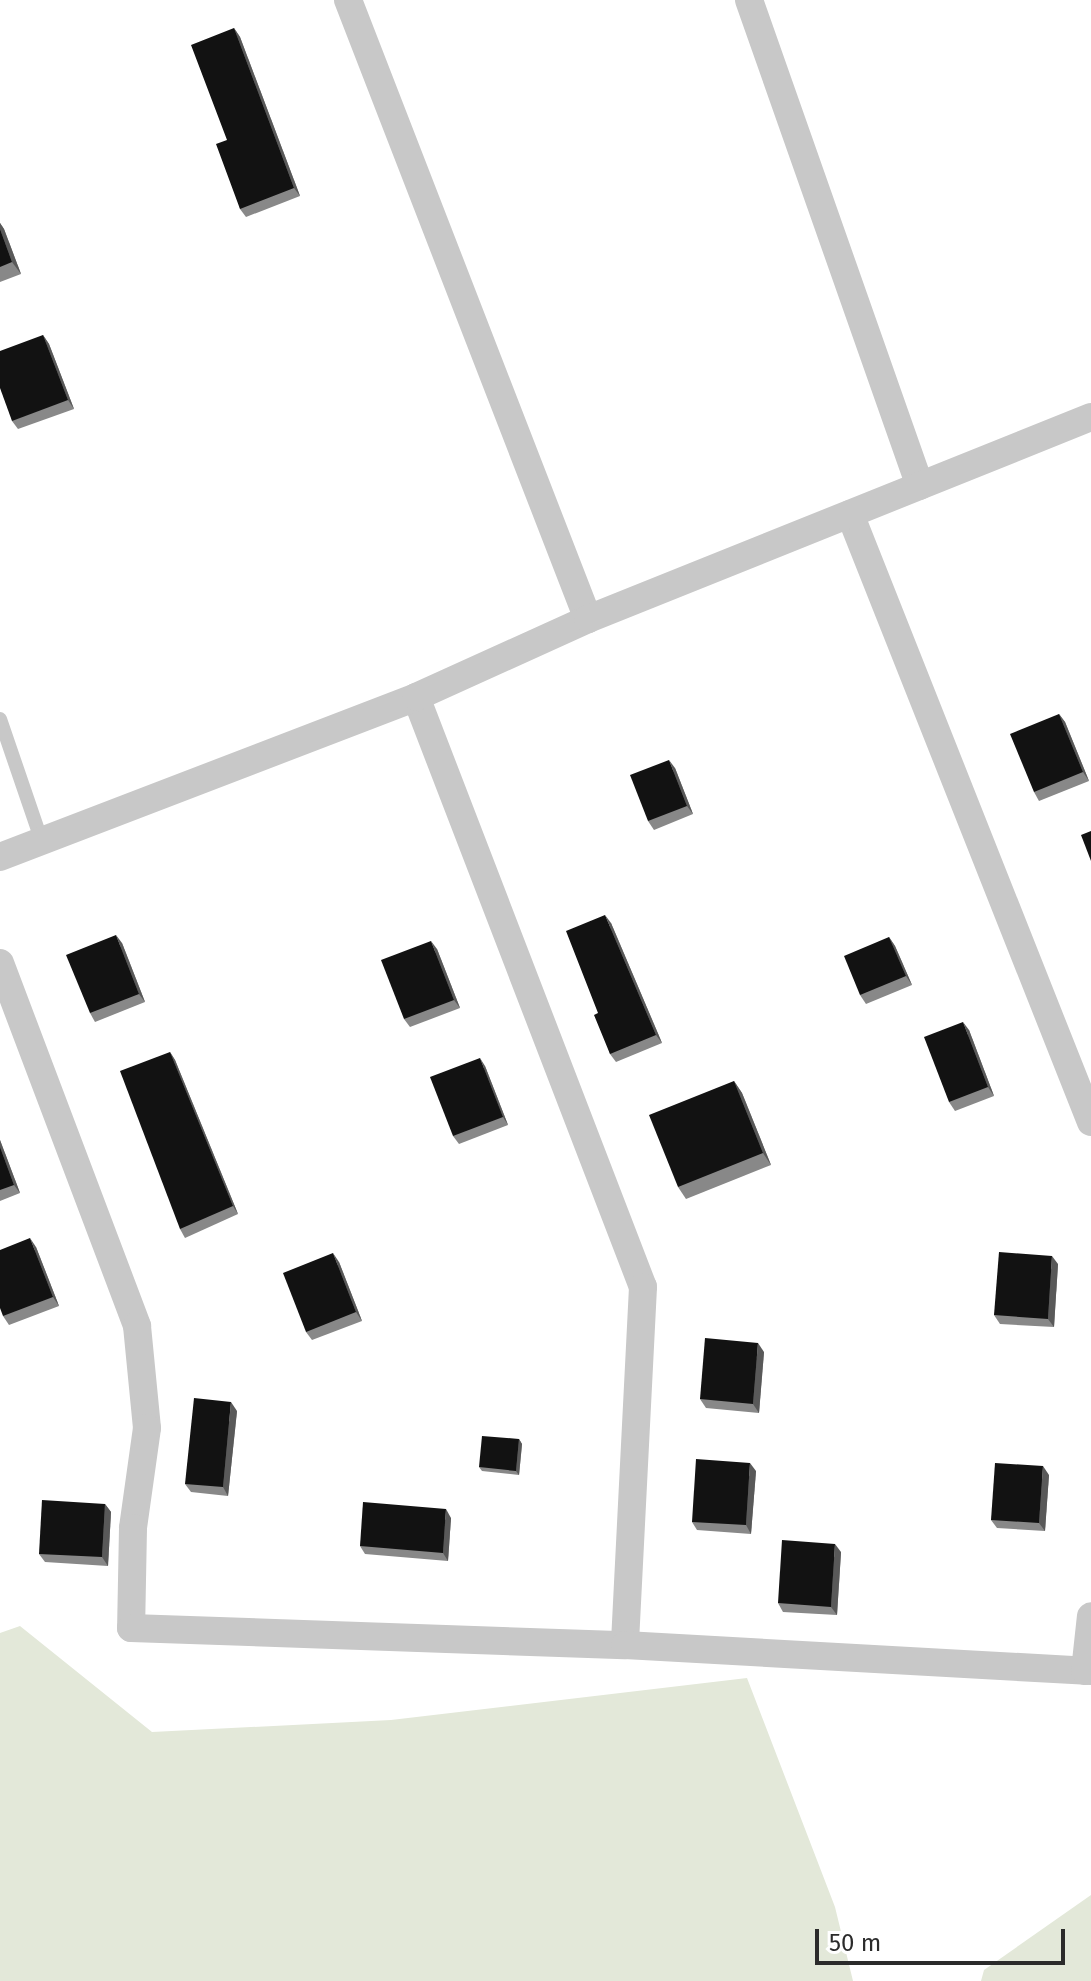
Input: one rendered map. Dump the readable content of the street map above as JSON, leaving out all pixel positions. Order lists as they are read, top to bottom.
{
  "scale_bar": "50 m"
}
